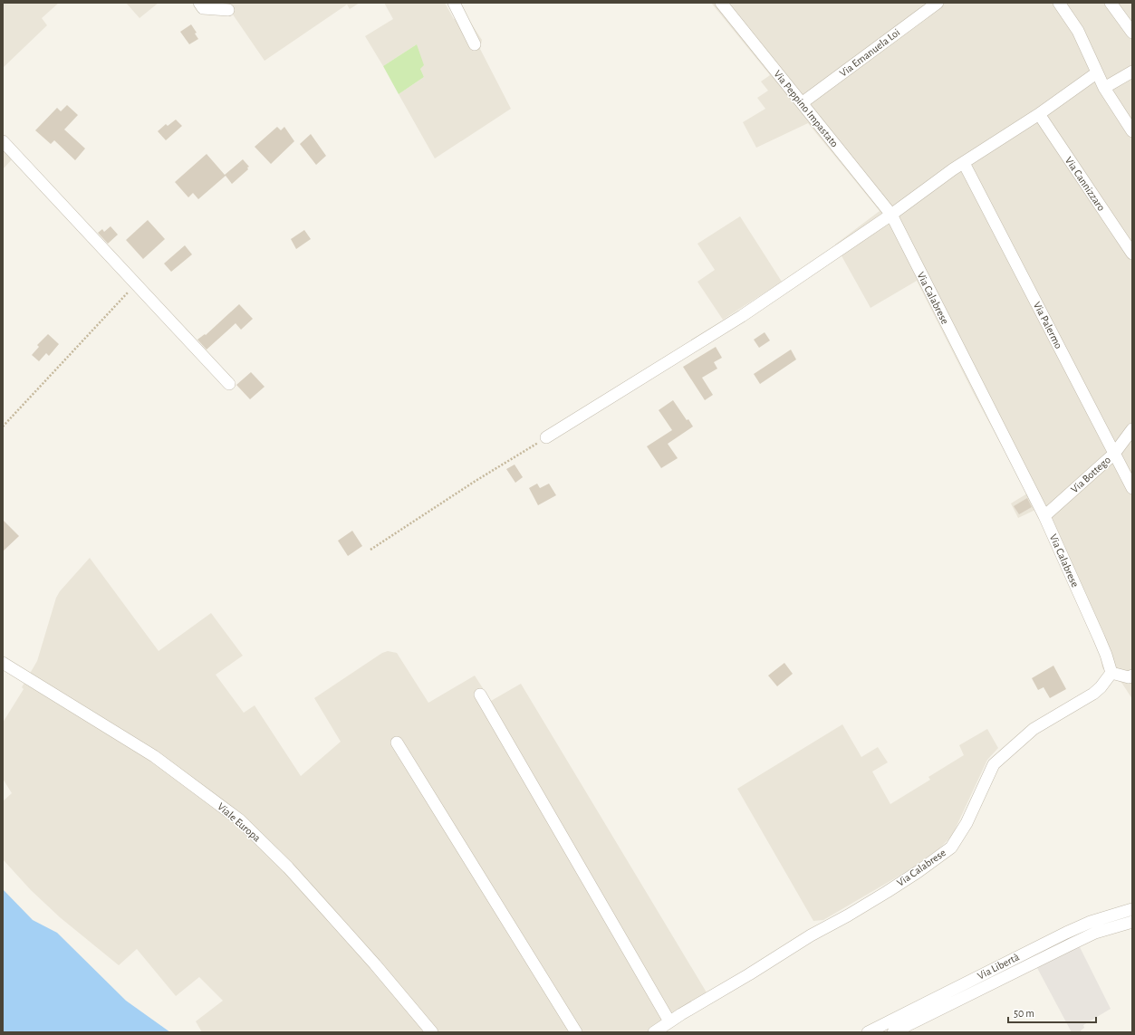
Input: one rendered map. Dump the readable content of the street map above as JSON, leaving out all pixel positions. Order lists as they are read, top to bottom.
{
  "streets": {
    "street": [
      "Via Emanuela Loi",
      "Via Peppino Impastato",
      "Via Cannizzaro",
      "Via Calabrese",
      "Via Palermo",
      "Via Bottego",
      "Viale Europa",
      "Via Libertà"
    ]
  },
  "crossings": [
    ["Via Emanuela Loi", "Via Peppino Impastato"],
    ["Via Peppino Impastato", "Via Calabrese"],
    ["Via Calabrese", "Via Bottego"],
    ["Via Palermo", "Via Bottego"]
  ],
  "scale_bar": "50 m"
}
